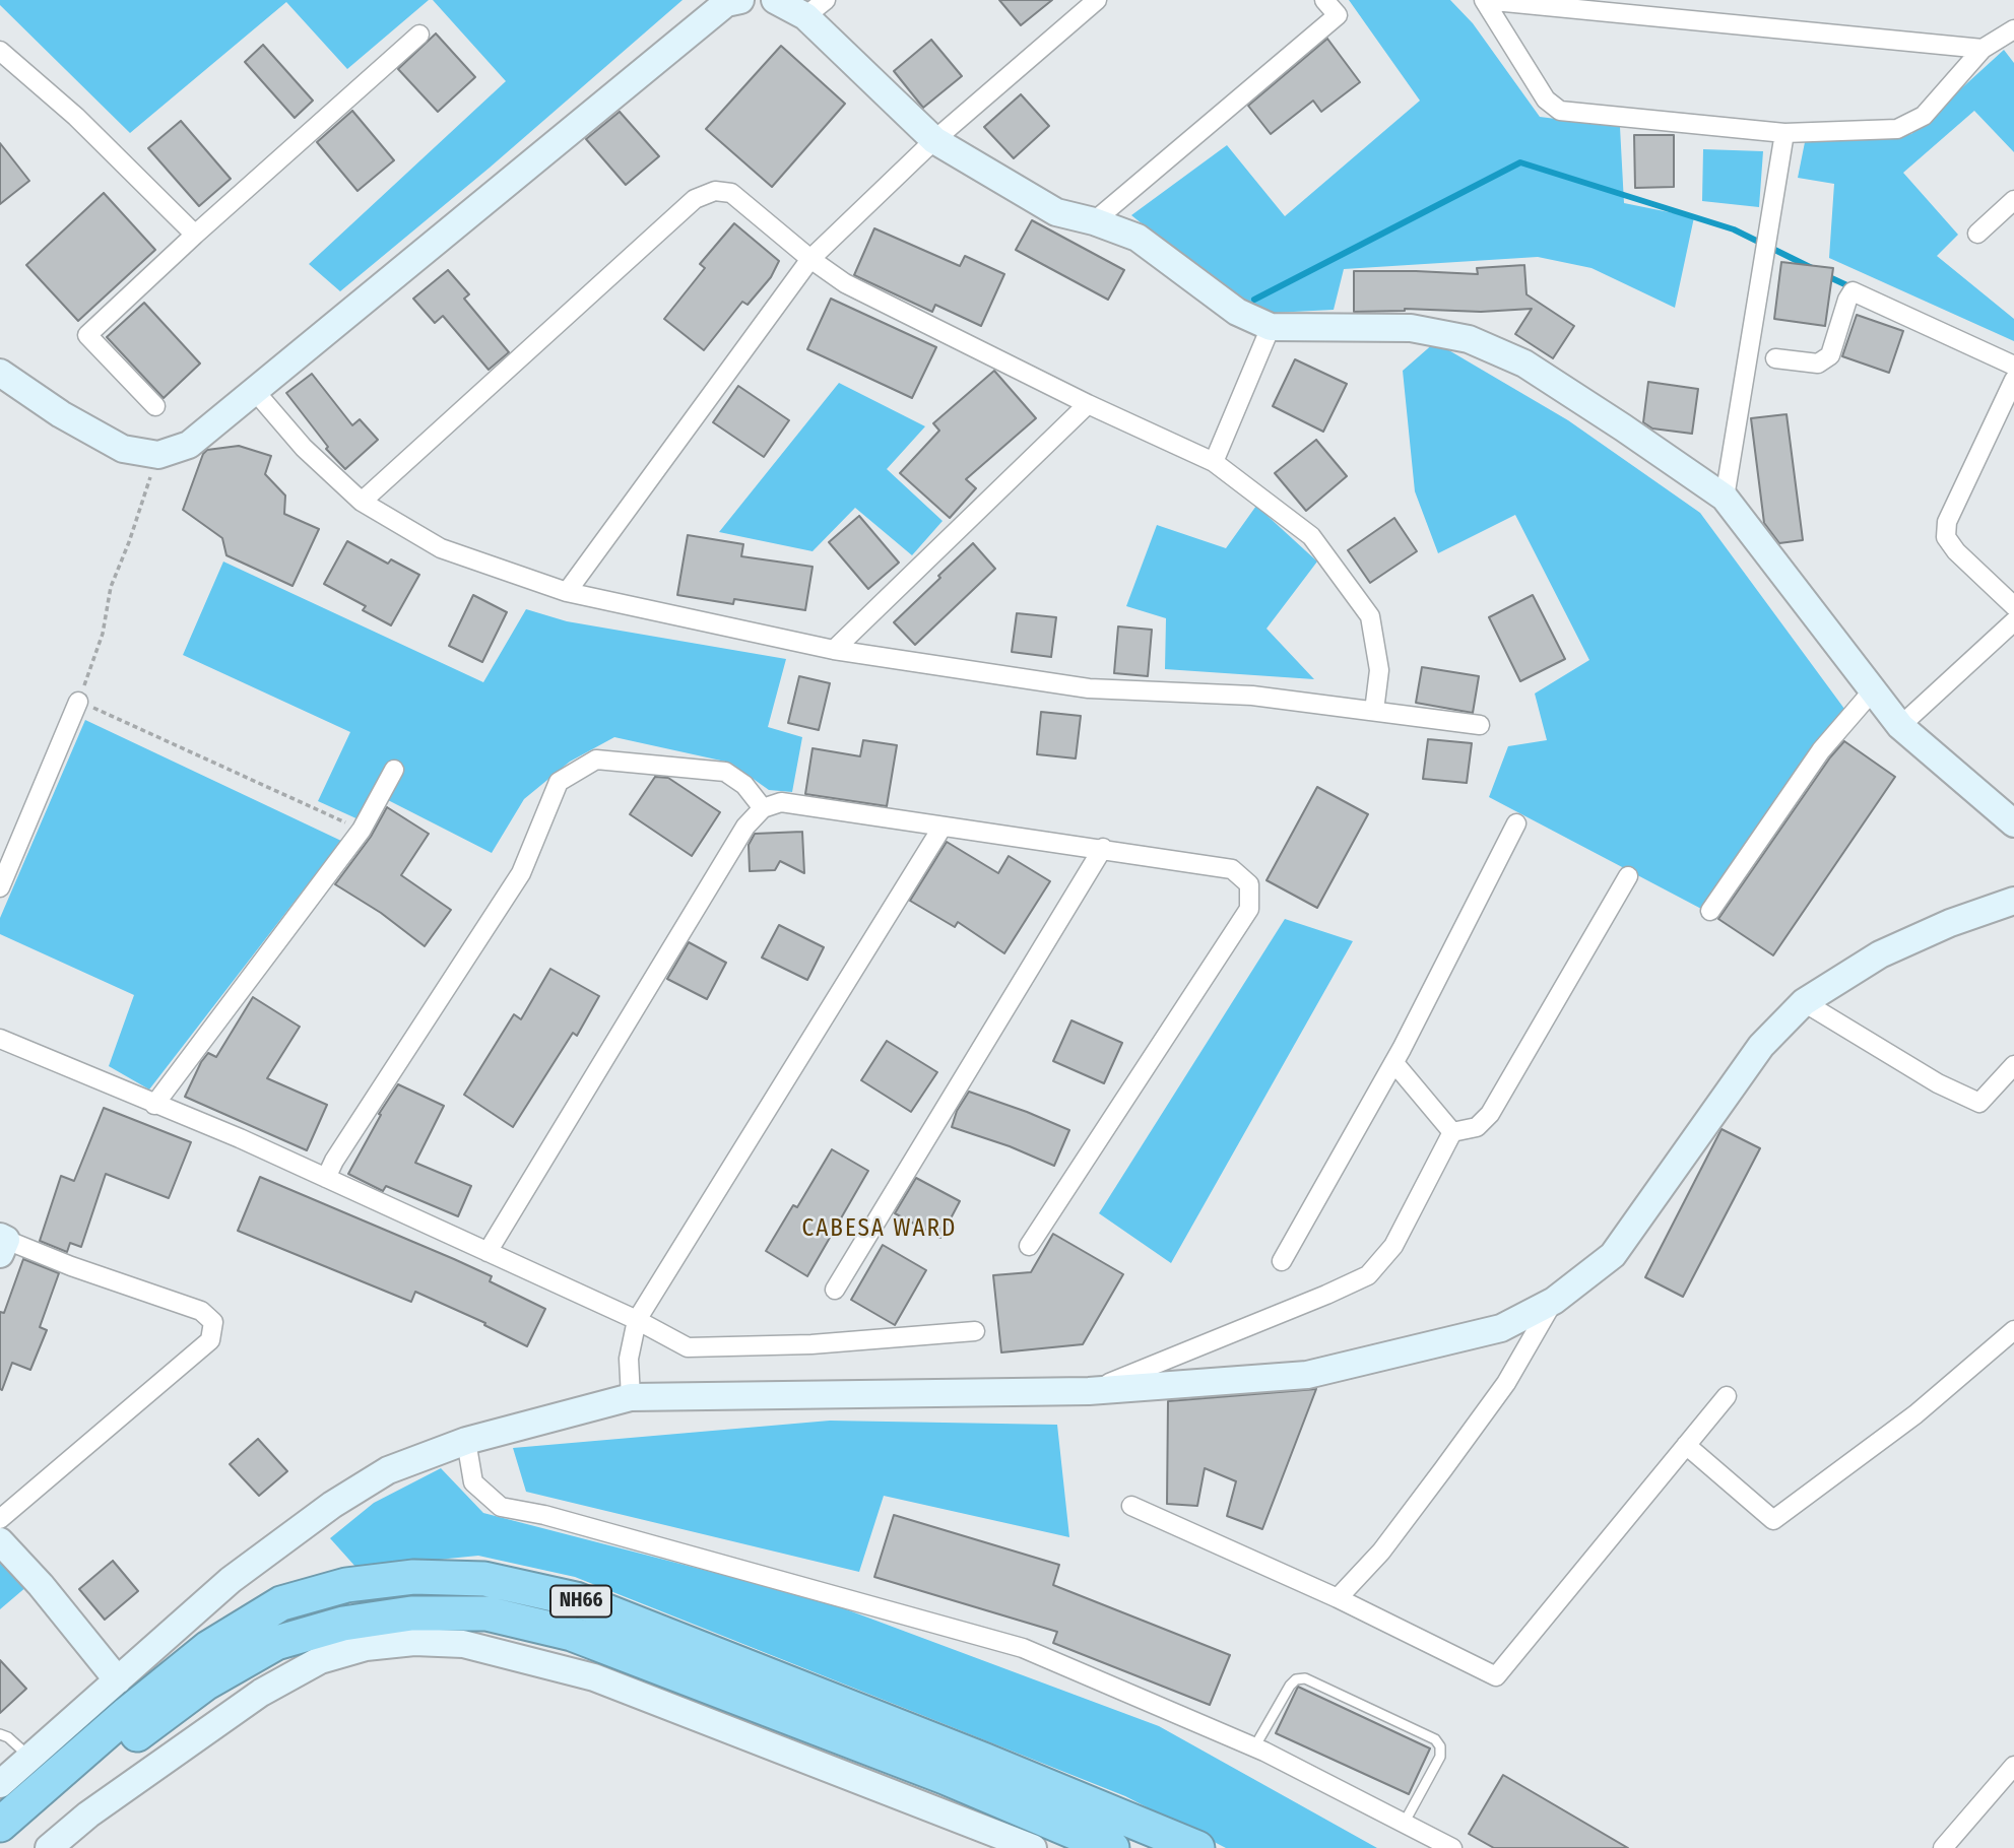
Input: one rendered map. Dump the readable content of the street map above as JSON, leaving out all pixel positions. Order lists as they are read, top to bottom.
{
  "streets": {
    "highway": ["NH66"]
  },
  "districts": ["CABESA WARD"]
}
